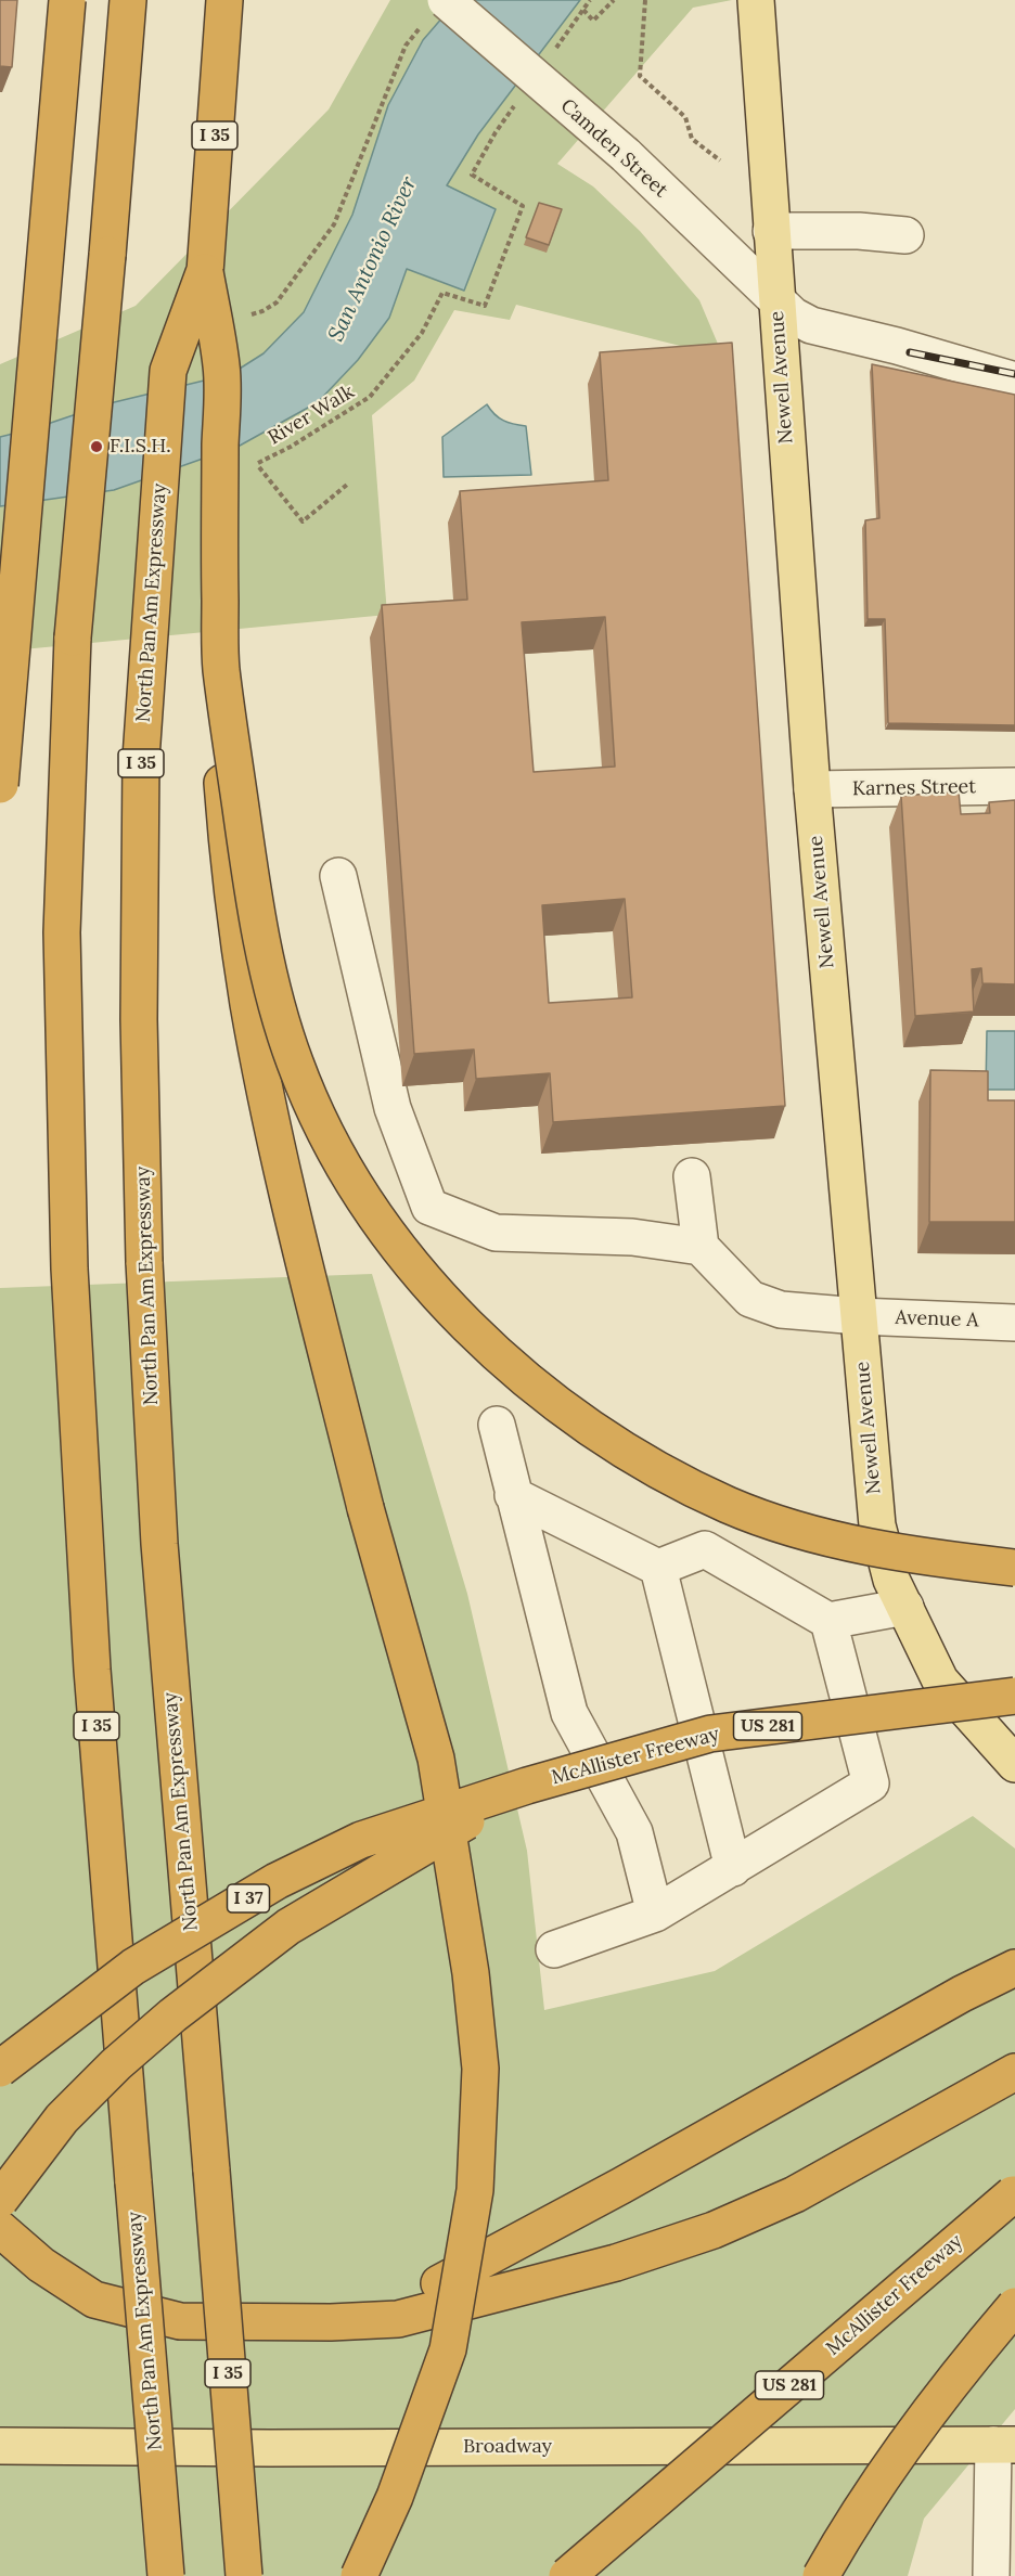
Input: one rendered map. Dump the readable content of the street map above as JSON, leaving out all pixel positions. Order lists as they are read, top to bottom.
{
  "streets": {
    "highway": [
      "I 35",
      "North Pan Am Expressway",
      "US 281",
      "McAllister Freeway",
      "I 37"
    ],
    "main road": ["Newell Avenue", "Broadway"],
    "street": ["Camden Street", "Karnes Street", "Avenue A"],
    "path": ["River Walk"]
  },
  "crossings": [
    ["Camden Street", "Newell Avenue"],
    ["Newell Avenue", "Karnes Street"],
    ["Newell Avenue", "Avenue A"],
    ["McAllister Freeway", "I 37"]
  ],
  "water": ["San Antonio River"],
  "places": ["F.I.S.H."]
}
